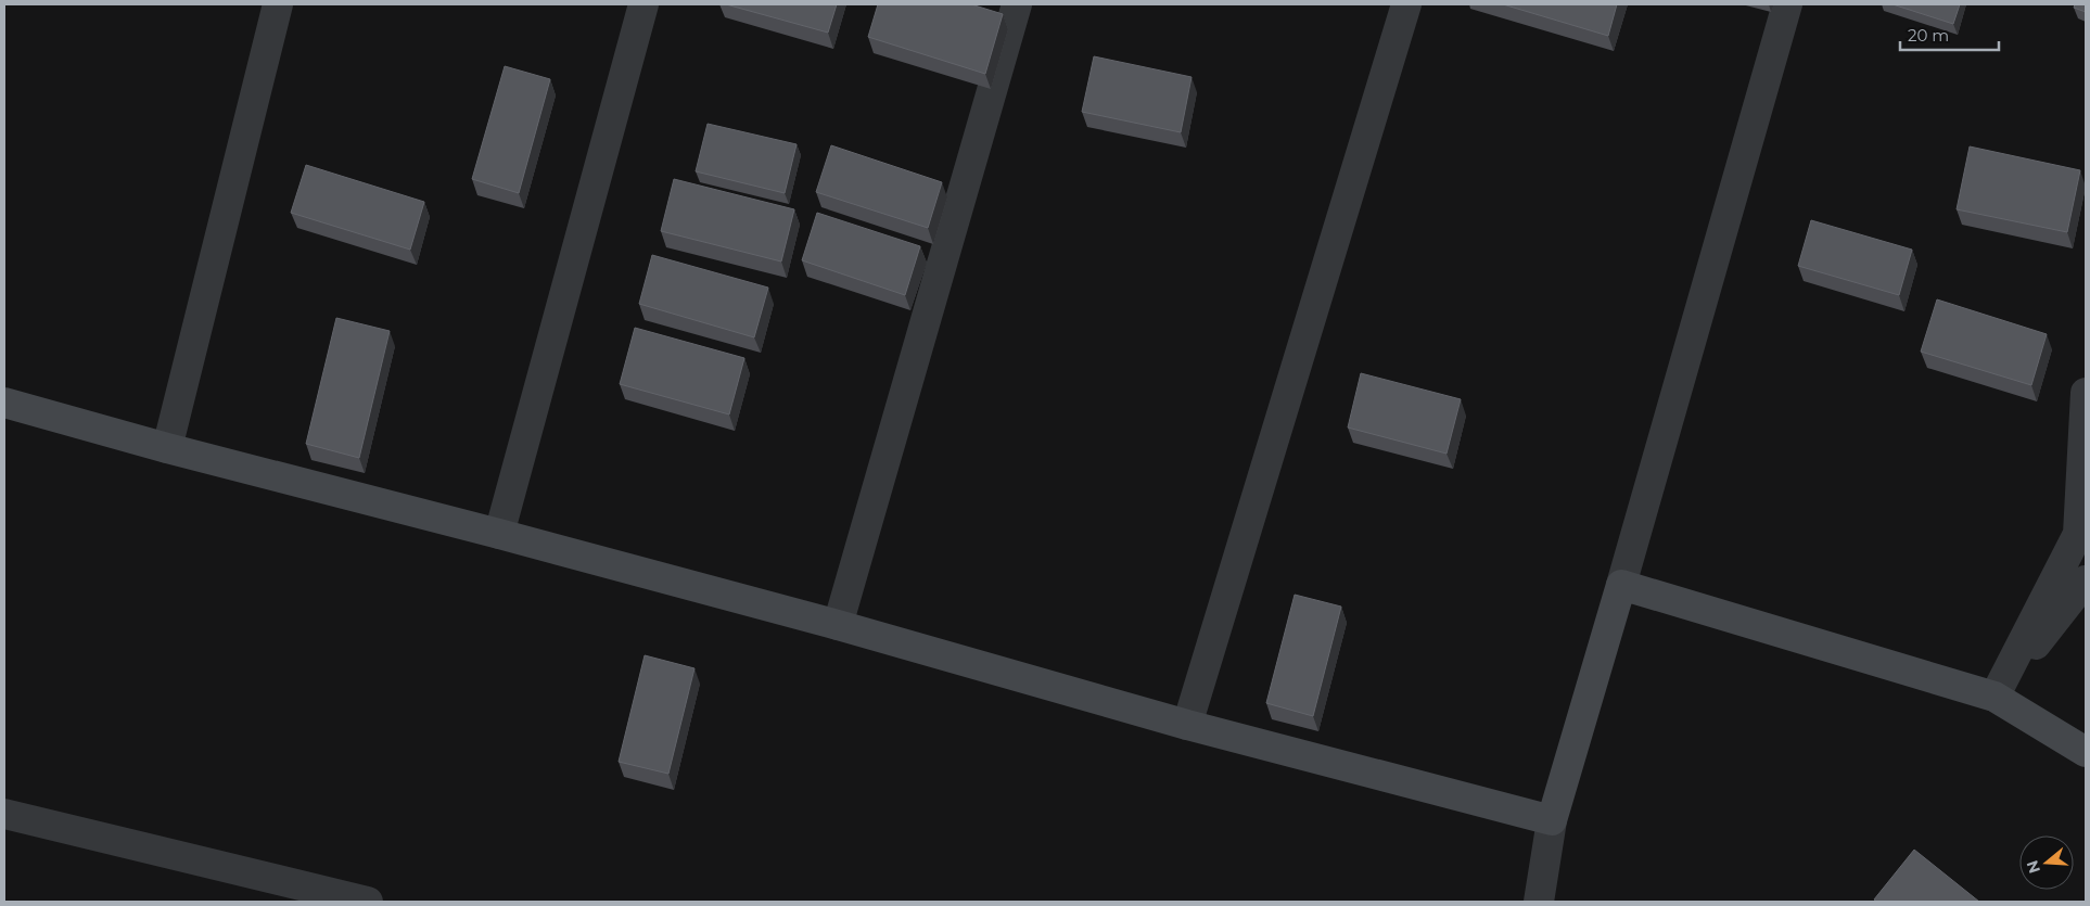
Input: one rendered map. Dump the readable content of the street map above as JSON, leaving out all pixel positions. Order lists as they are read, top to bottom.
{
  "scale_bar": "20 m",
  "north": "left"
}
